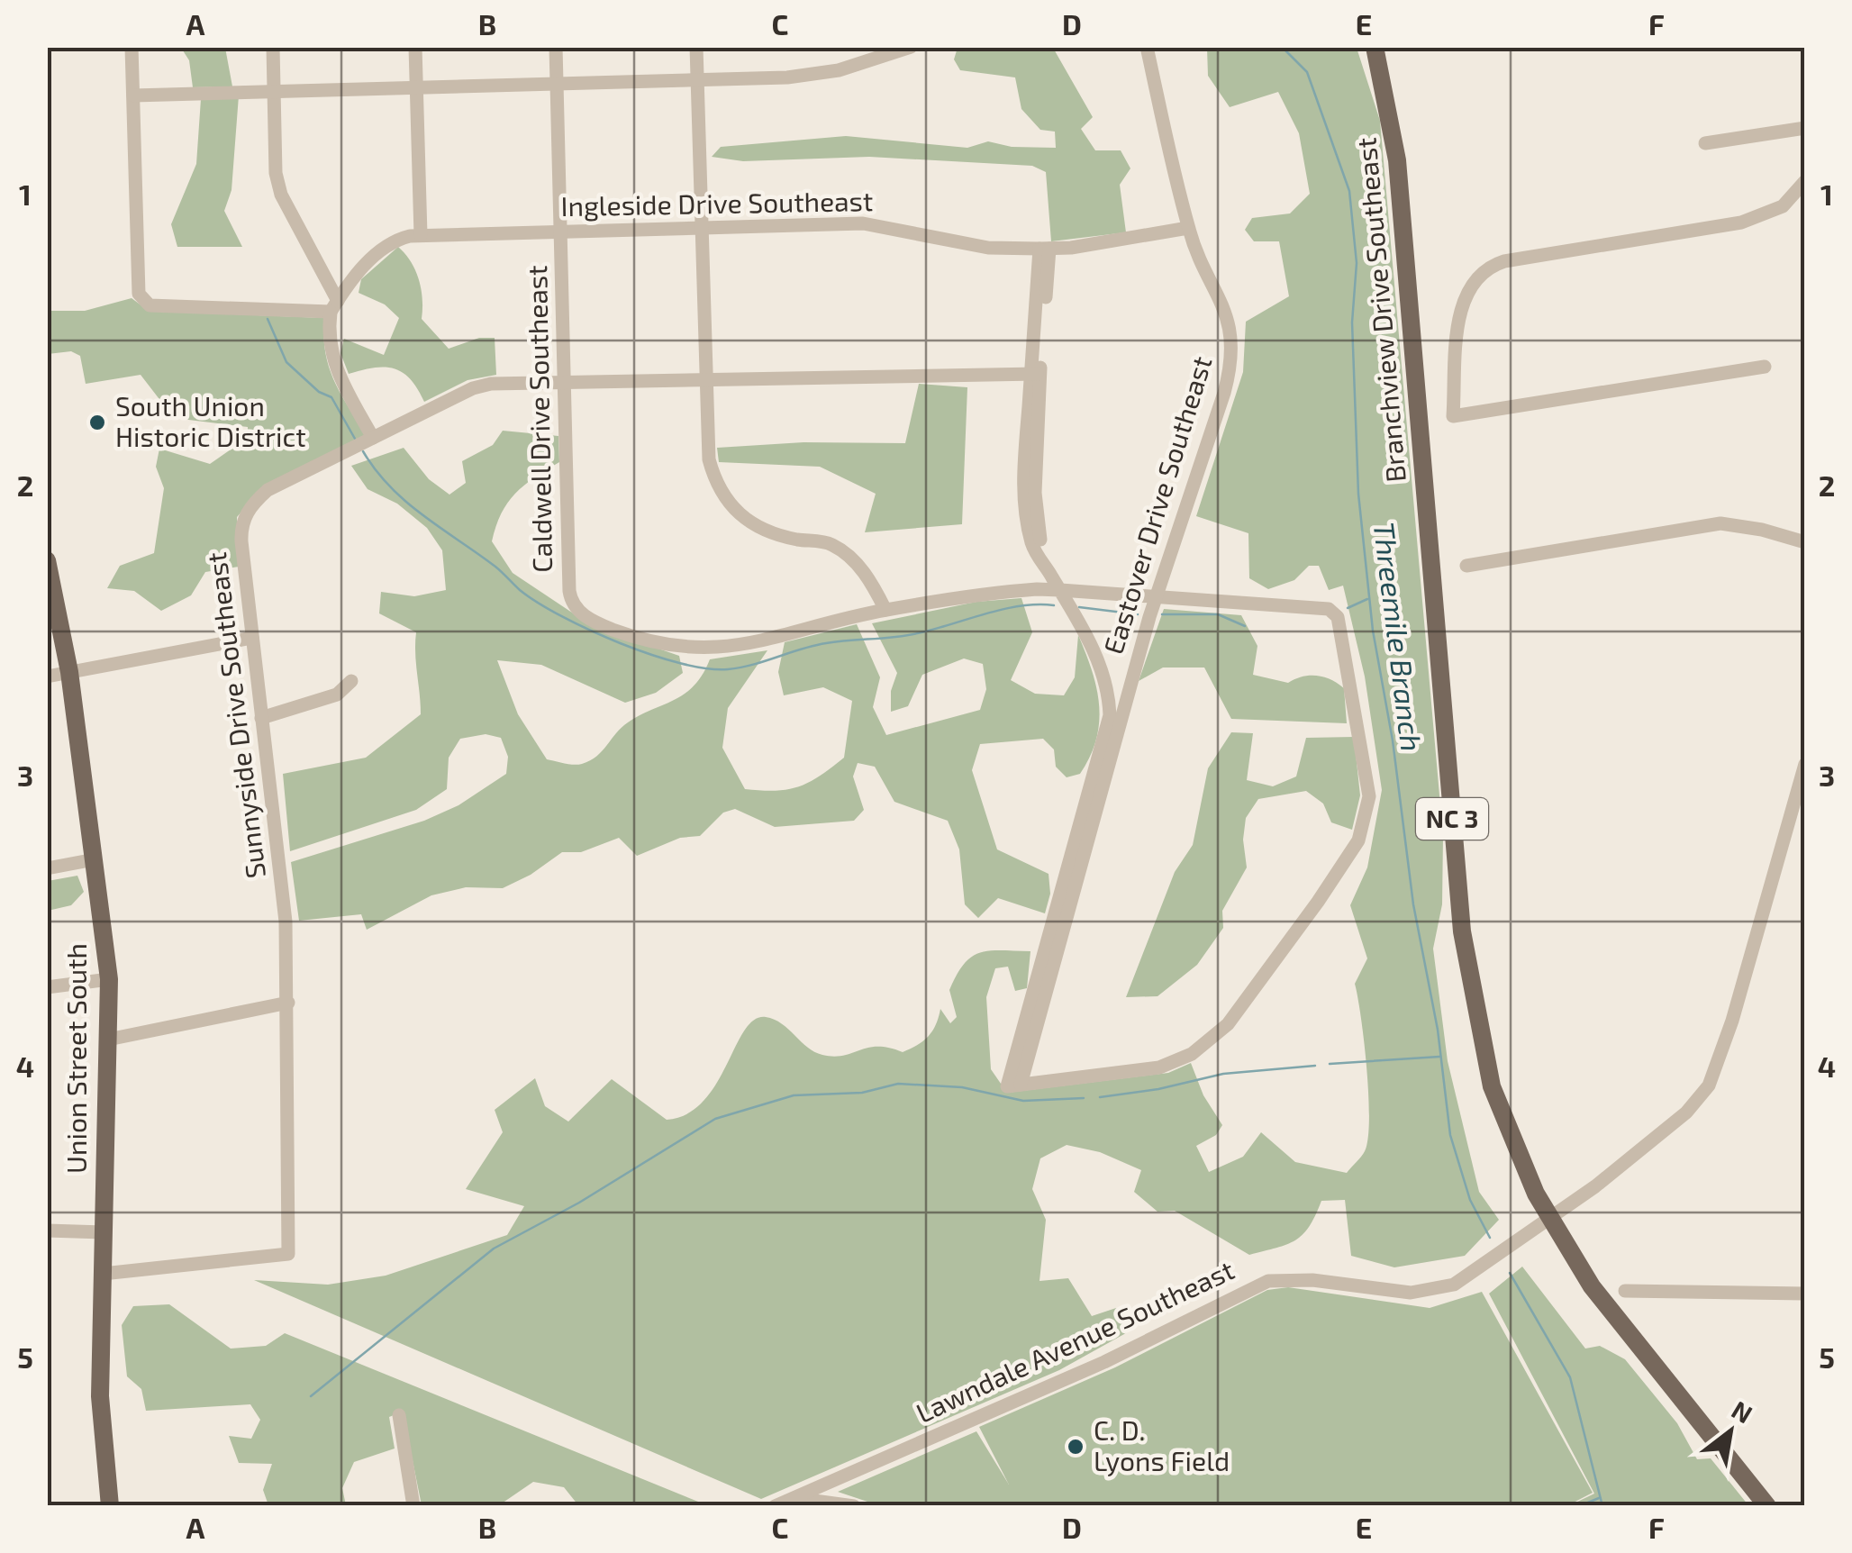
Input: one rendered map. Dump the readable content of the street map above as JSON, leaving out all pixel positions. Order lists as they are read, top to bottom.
{
  "streets": {
    "main road": ["Branchview Drive Southeast", "NC 3", "Union Street South"],
    "street": [
      "Ingleside Drive Southeast",
      "Caldwell Drive Southeast",
      "Eastover Drive Southeast",
      "Sunnyside Drive Southeast",
      "Lawndale Avenue Southeast"
    ]
  },
  "crossings": [
    ["Ingleside Drive Southeast", "Caldwell Drive Southeast"],
    ["Ingleside Drive Southeast", "Eastover Drive Southeast"],
    ["Branchview Drive Southeast", "Lawndale Avenue Southeast"],
    ["Caldwell Drive Southeast", "Eastover Drive Southeast"],
    ["Caldwell Drive Southeast", "Sunnyside Drive Southeast"],
    ["Sunnyside Drive Southeast", "Union Street South"]
  ],
  "water": ["Threemile Branch"],
  "places": ["South Union Historic District", "C. D. Lyons Field"],
  "north": "top right",
  "grid": {
    "columns": [
      "A",
      "B",
      "C",
      "D",
      "E",
      "F"
    ],
    "rows": [
      "1",
      "2",
      "3",
      "4",
      "5"
    ]
  }
}
